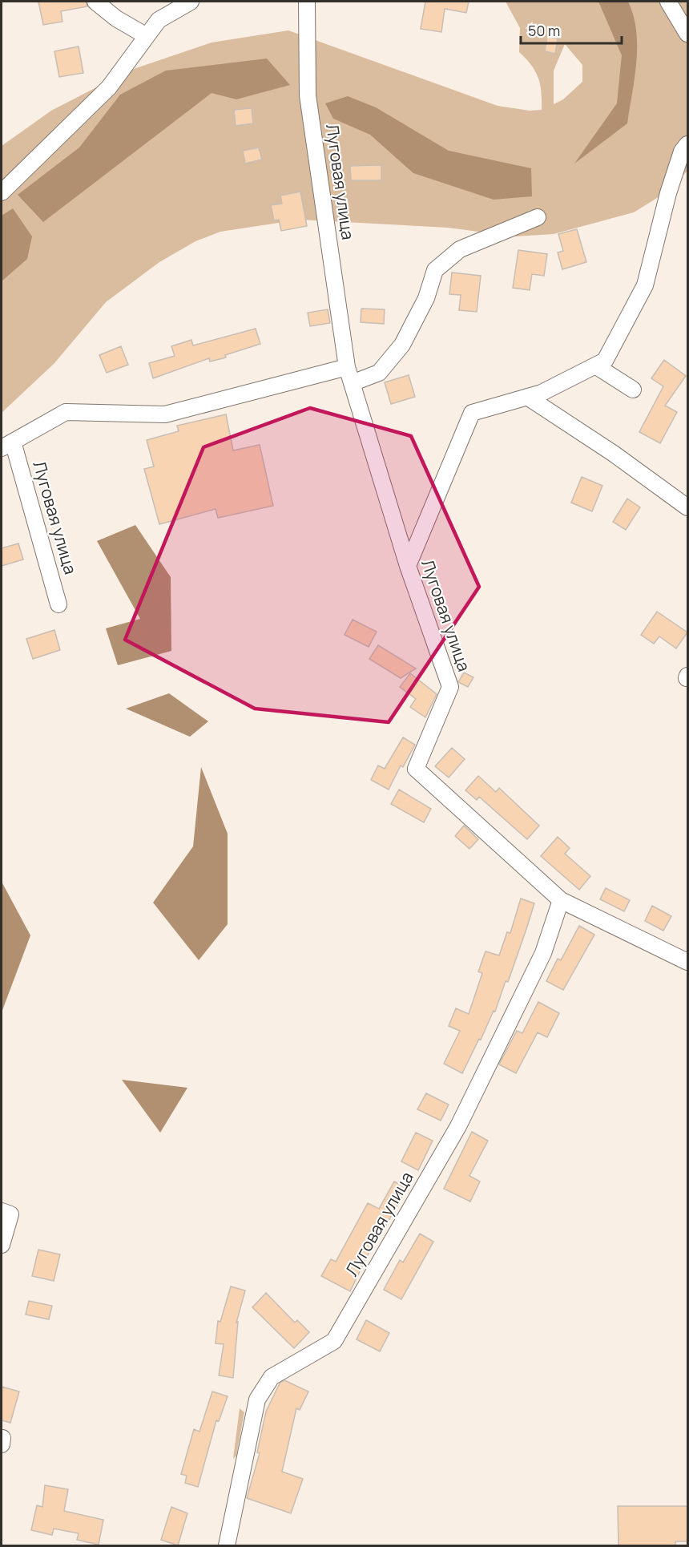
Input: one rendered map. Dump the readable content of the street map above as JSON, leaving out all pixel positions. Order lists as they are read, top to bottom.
{
  "streets": {
    "street": ["Луговая улица"]
  },
  "scale_bar": "50 m"
}
